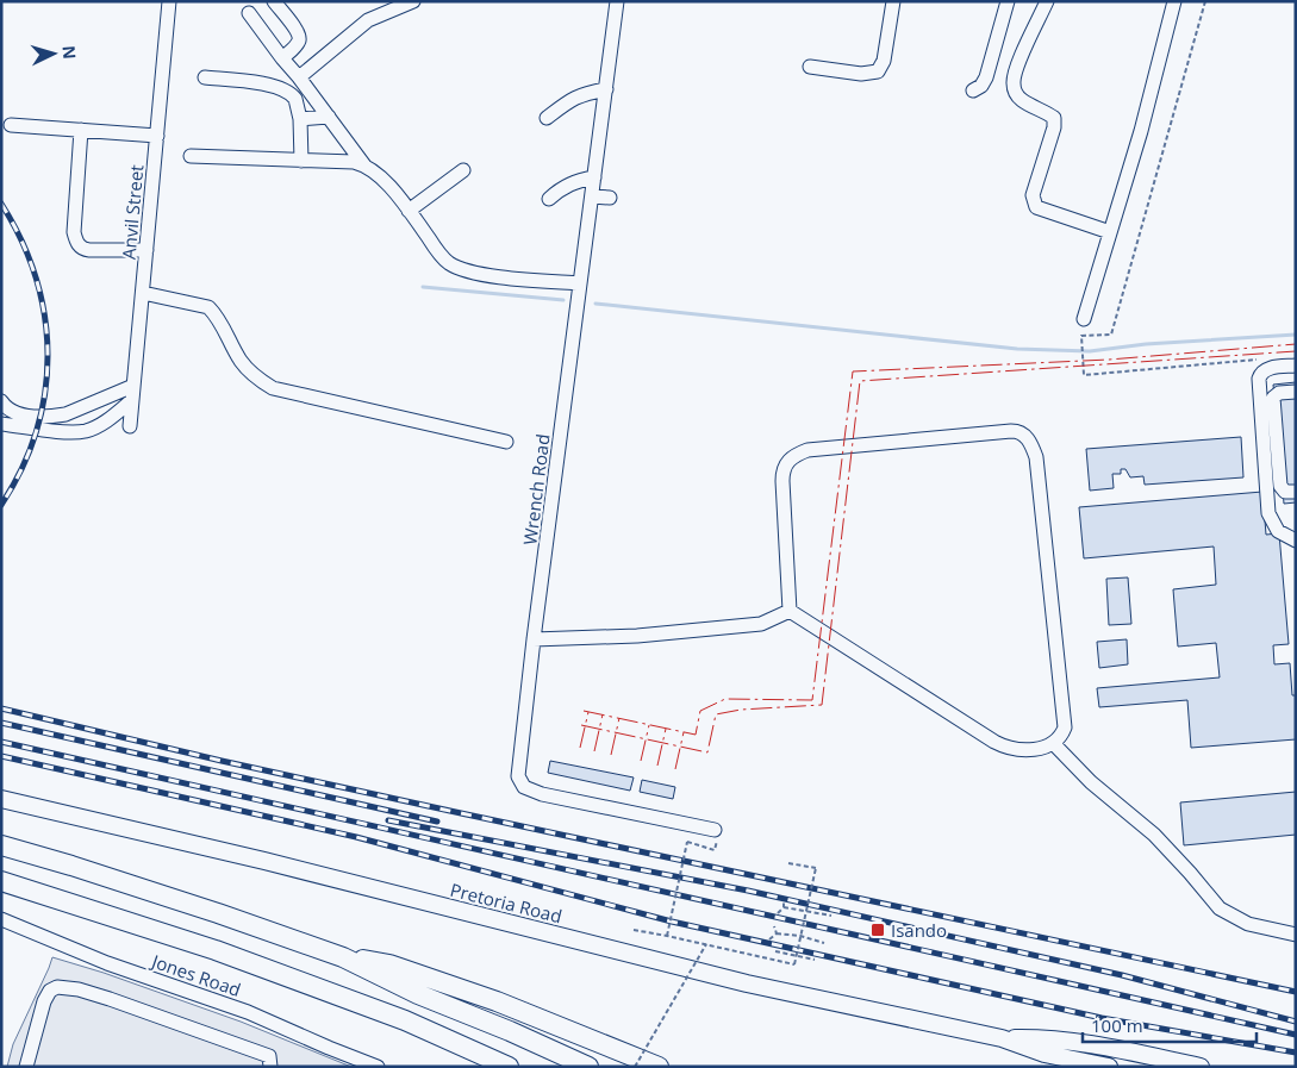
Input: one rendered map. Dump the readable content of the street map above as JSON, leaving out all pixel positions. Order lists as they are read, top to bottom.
{
  "streets": {
    "main road": ["Pretoria Road"],
    "street": ["Anvil Street", "Wrench Road", "Jones Road"]
  },
  "places": {
    "transit": ["Isando"]
  },
  "scale_bar": "100 m",
  "north": "right"
}
